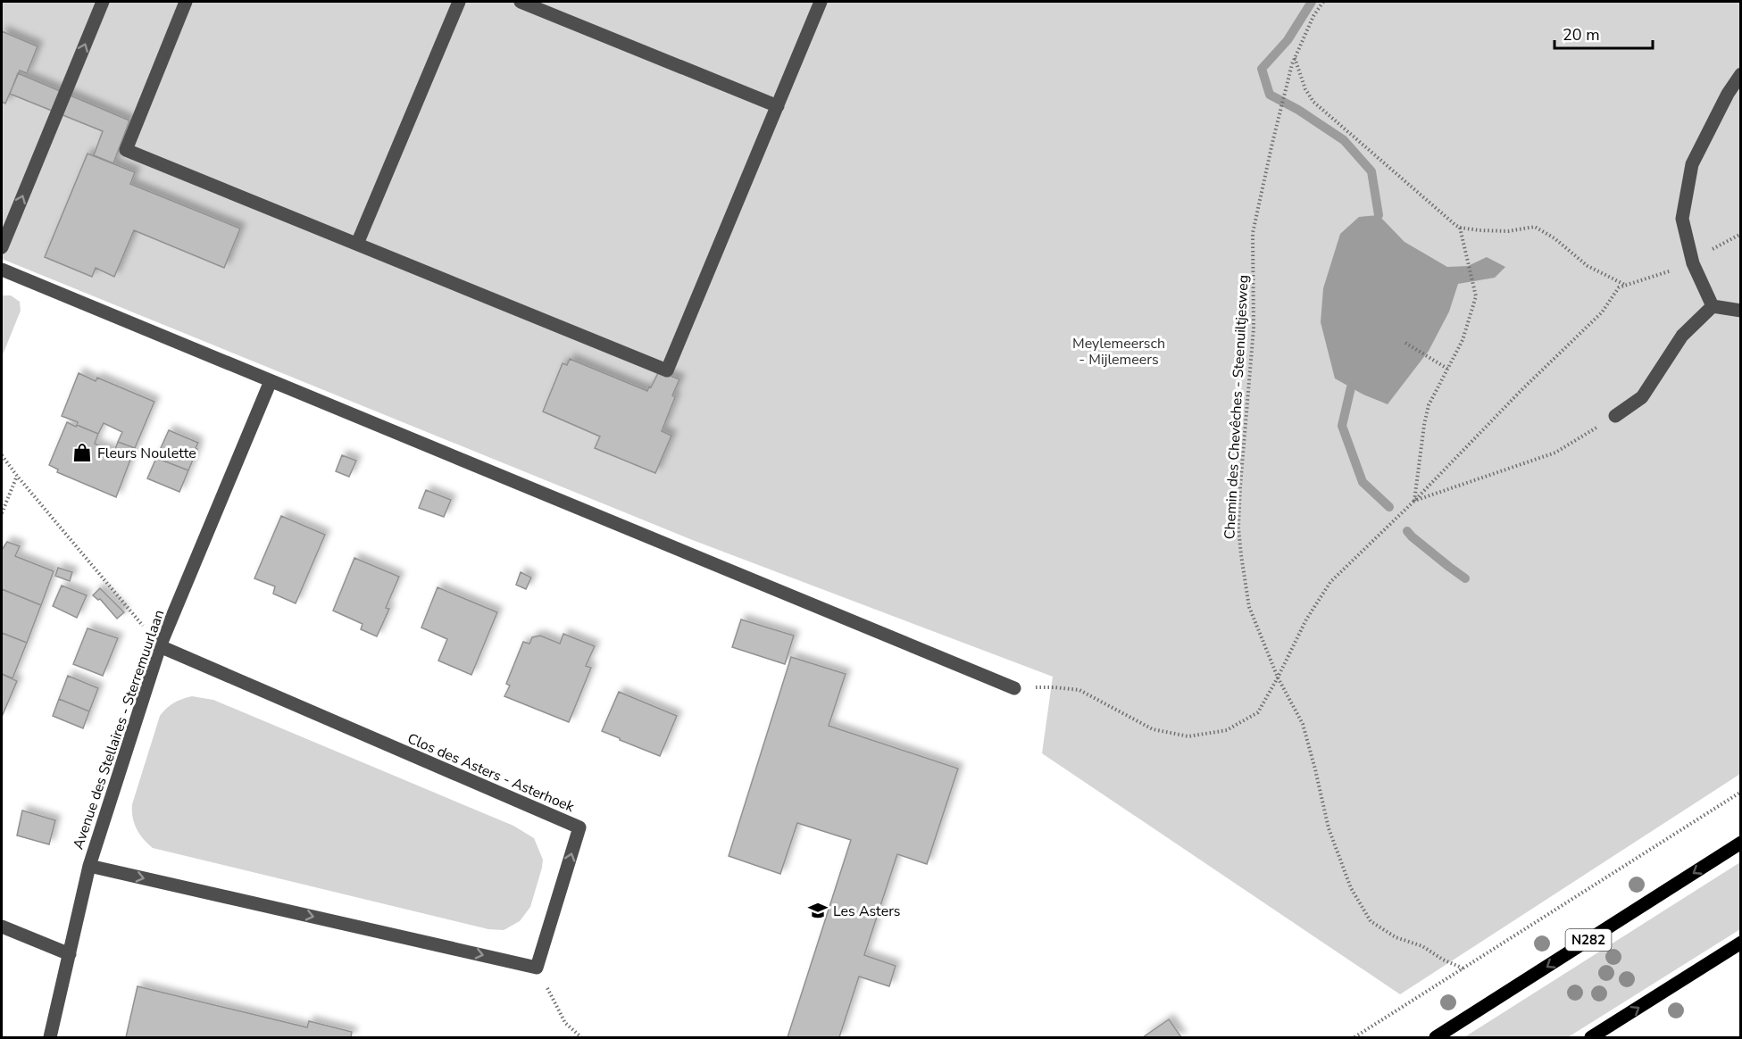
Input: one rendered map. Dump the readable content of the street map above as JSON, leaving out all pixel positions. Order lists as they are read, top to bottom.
{
  "streets": {
    "main road": ["N282"],
    "street": ["Avenue des Stellaires - Sterremuurlaan", "Clos des Asters - Asterhoek"],
    "path": ["Chemin des Chevêches - Steenuiltjesweg"]
  },
  "crossings": [
    ["Avenue des Stellaires - Sterremuurlaan", "Clos des Asters - Asterhoek"]
  ],
  "one_way": ["Clos des Asters - Asterhoek"],
  "parks": ["Meylemeersch - Mijlemeers"],
  "places": {
    "shop": ["Fleurs Noulette"],
    "school or university": ["Les Asters"]
  },
  "scale_bar": "20 m"
}
